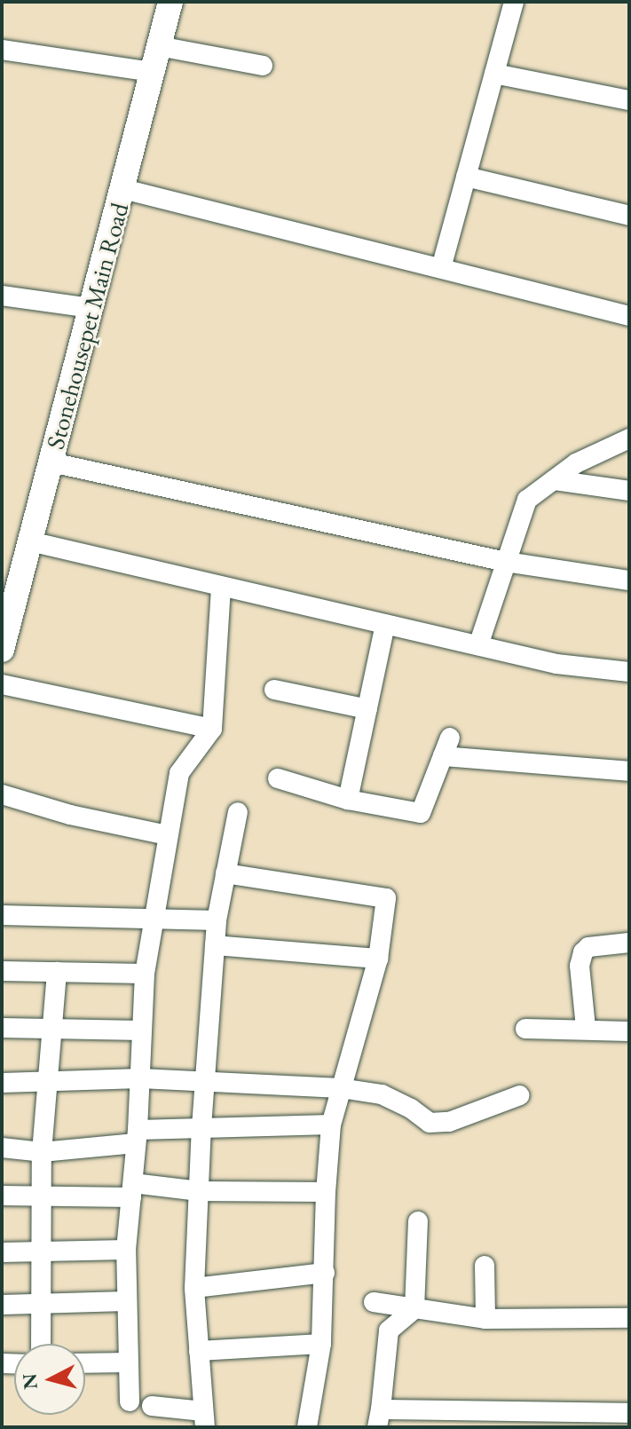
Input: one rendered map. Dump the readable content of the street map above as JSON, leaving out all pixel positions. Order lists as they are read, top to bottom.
{
  "streets": {
    "main road": ["Stonehousepet Main Road"]
  },
  "north": "left"
}
